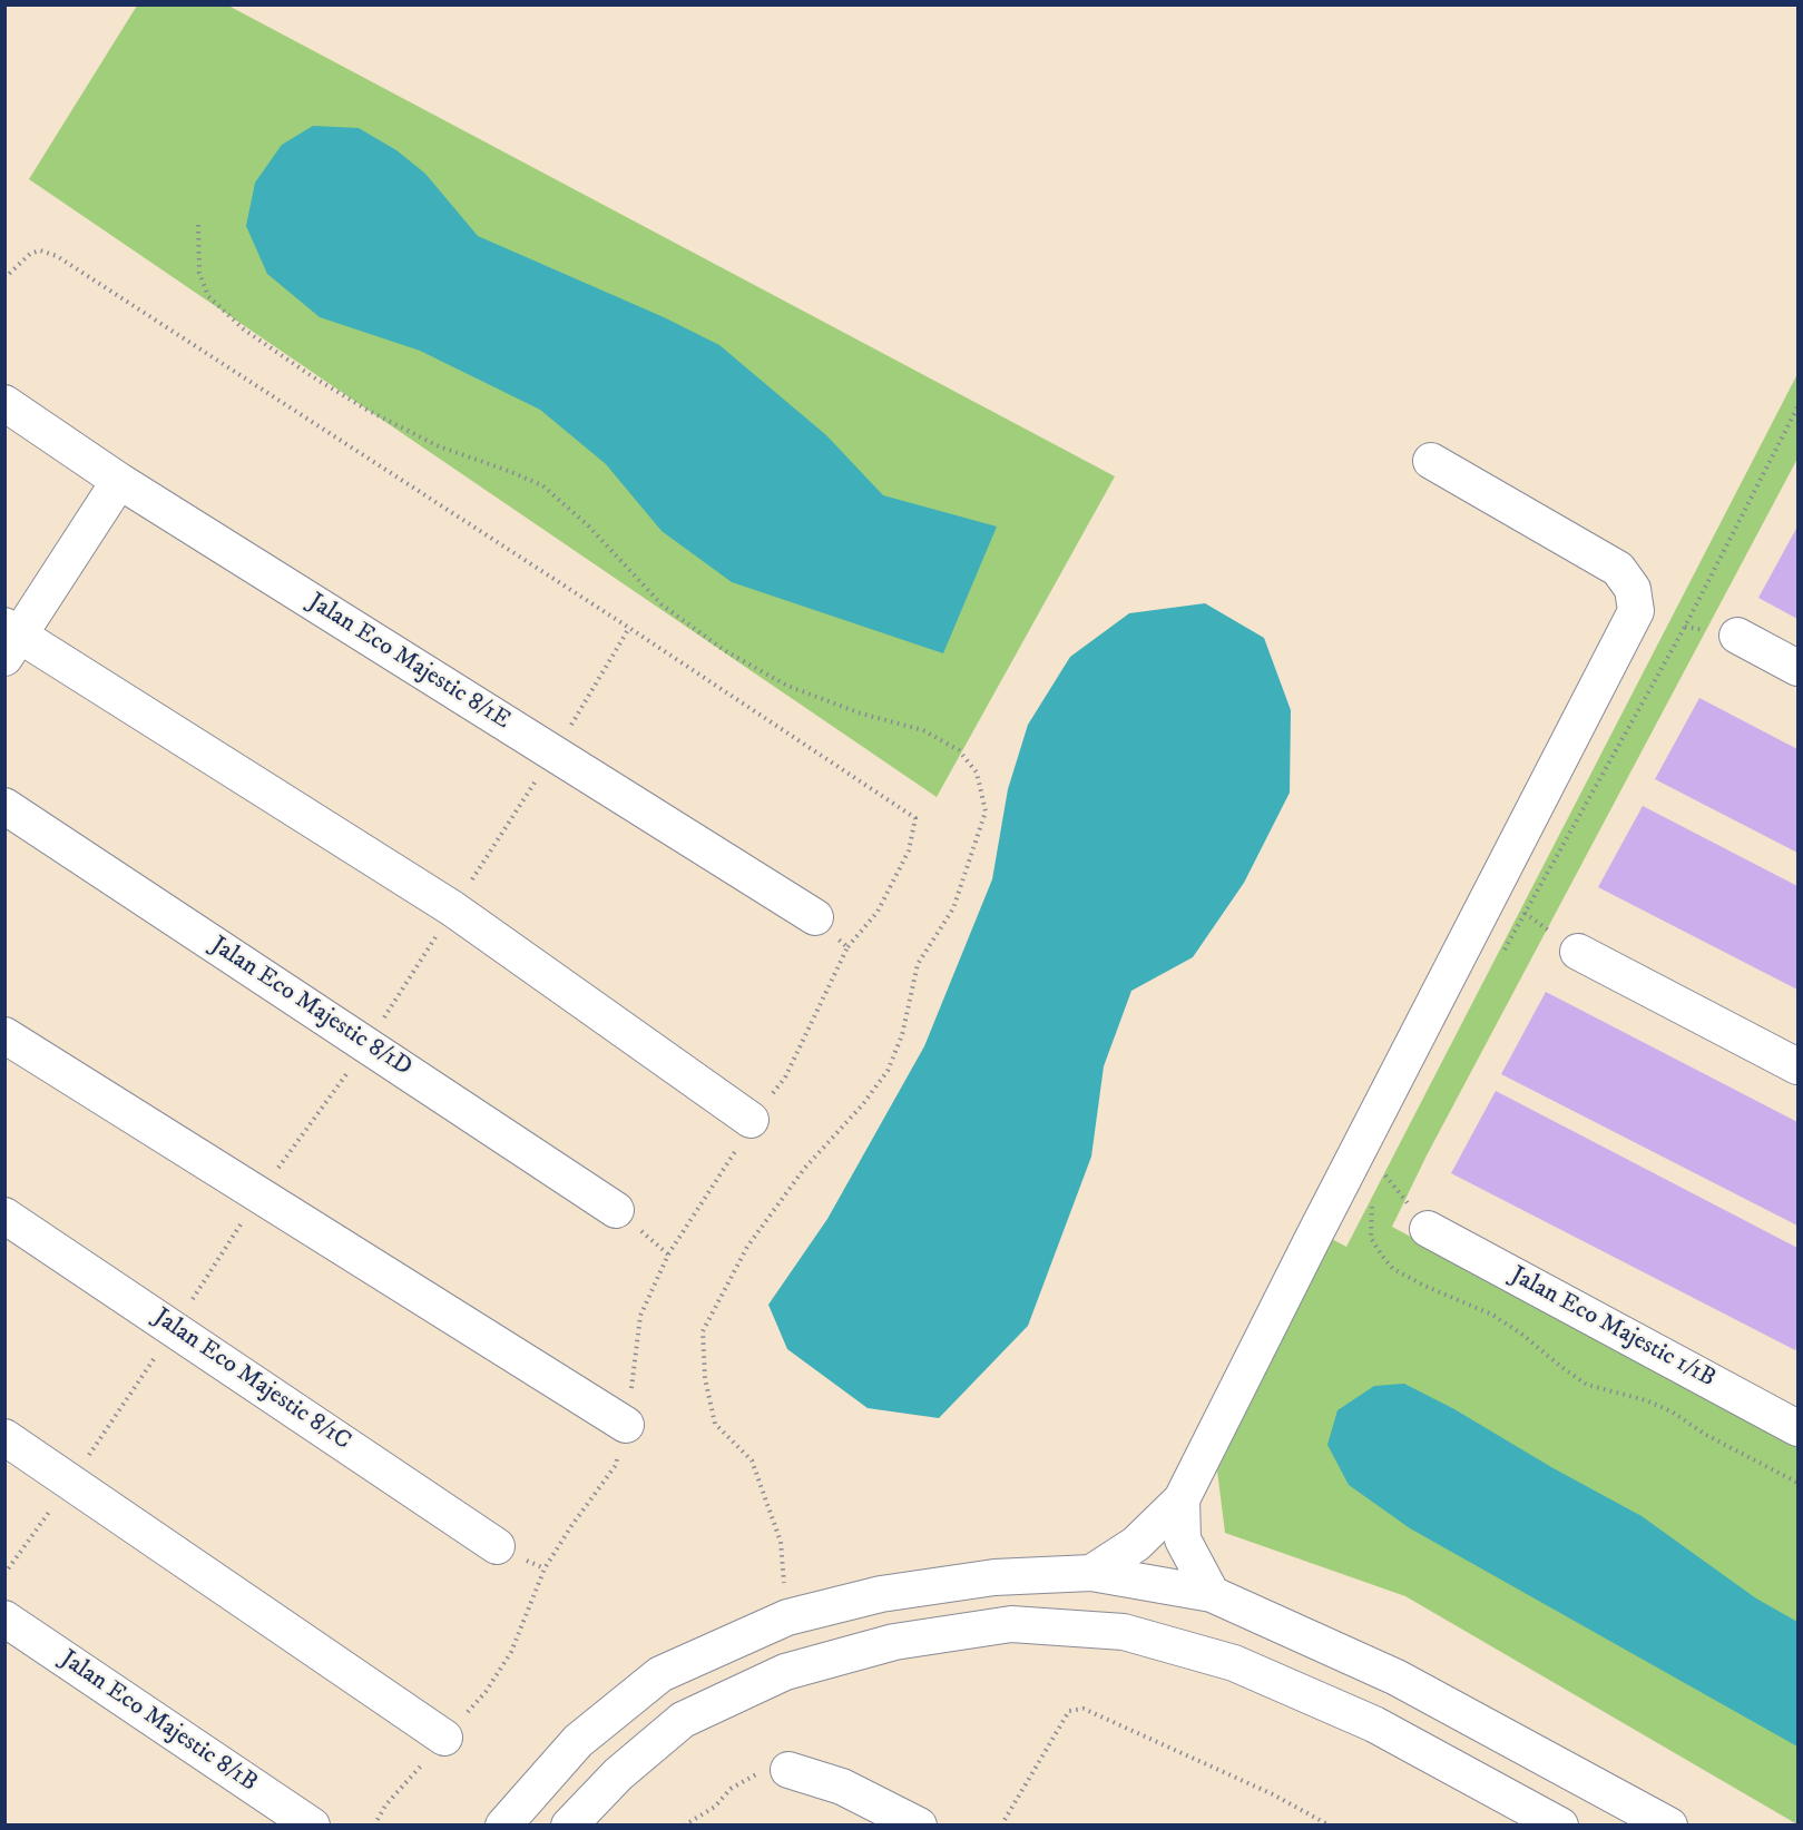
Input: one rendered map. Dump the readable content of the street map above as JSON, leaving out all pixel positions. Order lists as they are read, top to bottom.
{
  "streets": {
    "street": [
      "Jalan Eco Majestic 8/1E",
      "Jalan Eco Majestic 8/1D",
      "Jalan Eco Majestic 1/1B",
      "Jalan Eco Majestic 8/1C",
      "Jalan Eco Majestic 8/1B"
    ]
  }
}
